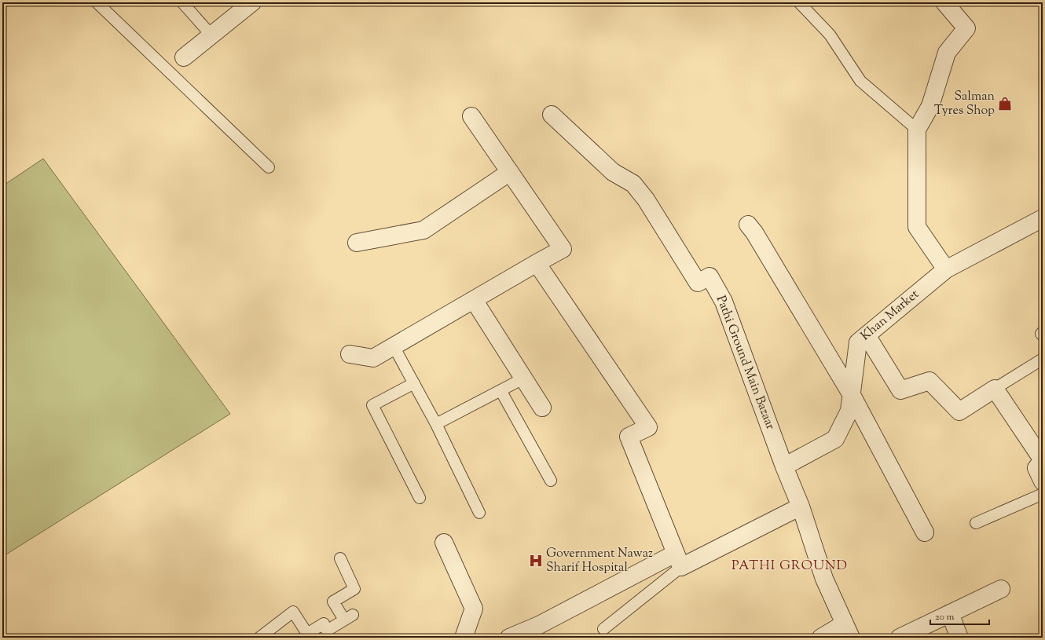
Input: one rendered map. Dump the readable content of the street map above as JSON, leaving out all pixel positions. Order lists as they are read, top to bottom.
{
  "streets": {
    "street": ["Khan Market", "Pathi Ground Main Bazaar"]
  },
  "crossings": [
    ["Khan Market", "Pathi Ground Main Bazaar"]
  ],
  "districts": ["PATHI GROUND"],
  "places": {
    "shop": ["Salman Tyres Shop"],
    "hospital": ["Government Nawaz Sharif Hospital"]
  },
  "scale_bar": "20 m"
}
